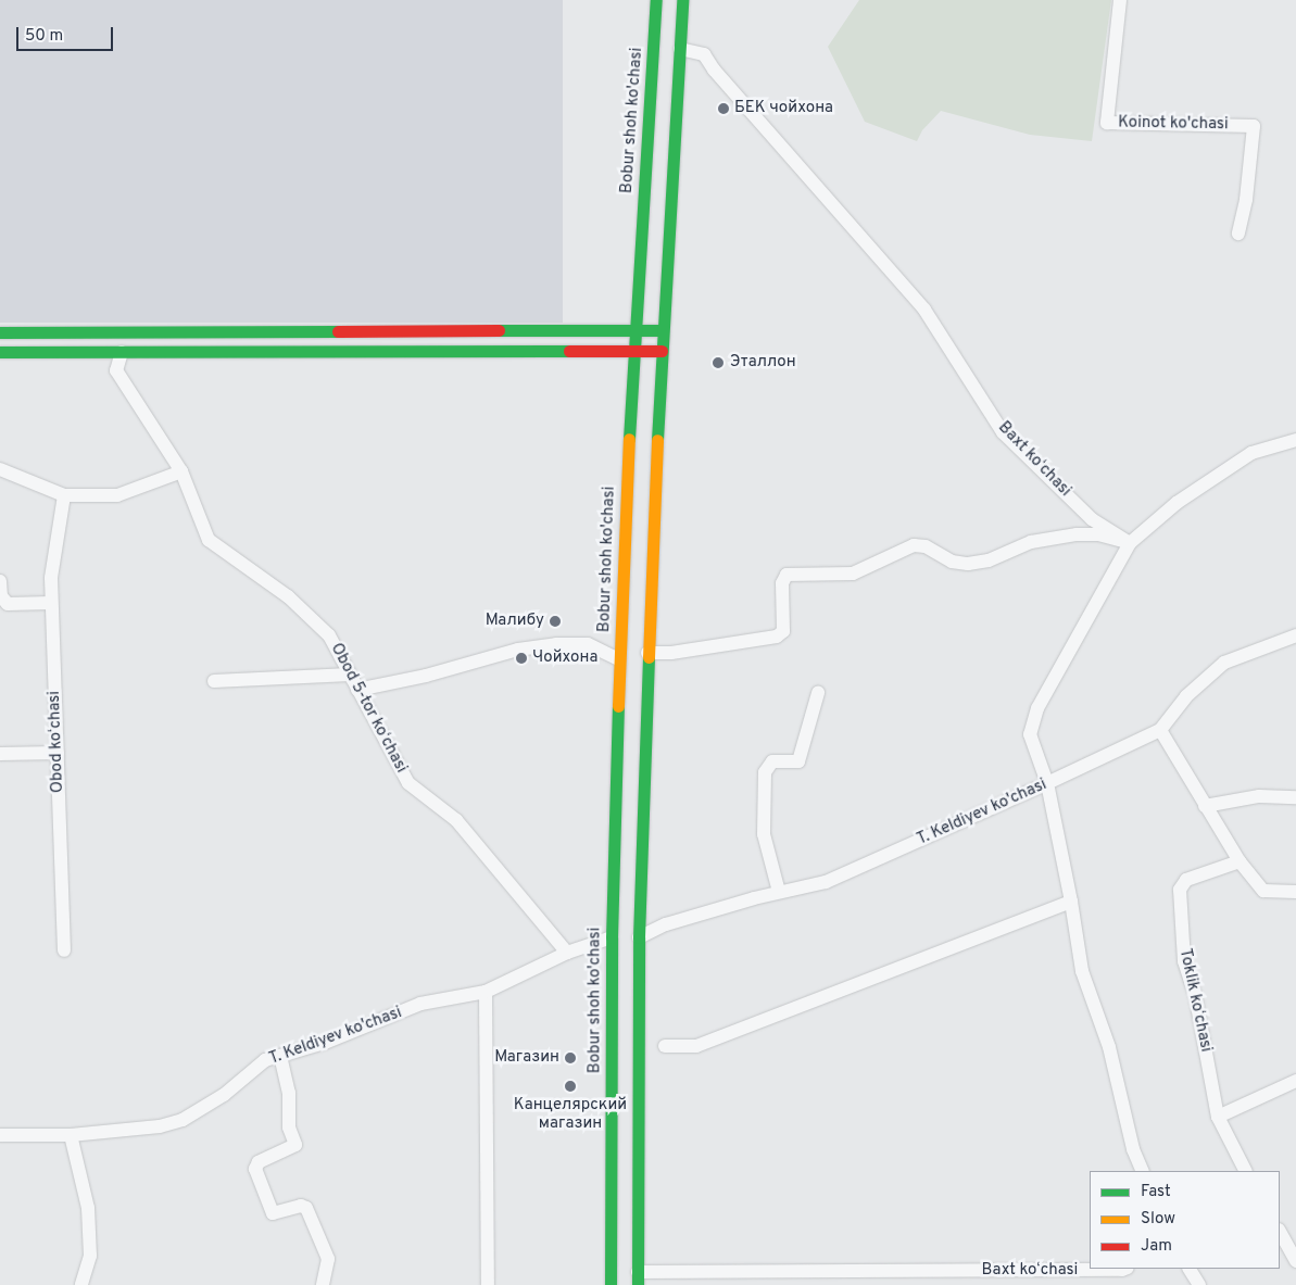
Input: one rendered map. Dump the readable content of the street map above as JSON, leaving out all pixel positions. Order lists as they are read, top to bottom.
{
  "streets": {
    "main road": ["Bobur shoh ko'chasi"],
    "street": [
      "Koinot ko'chasi",
      "Baxt koʻchasi",
      "Obod 5-tor koʻchasi",
      "Obod koʻchasi",
      "T. Keldiyev ko'chasi",
      "Toklik koʻchasi"
    ]
  },
  "crossings": [
    ["Bobur shoh ko'chasi", "T. Keldiyev ko'chasi"],
    ["Obod 5-tor koʻchasi", "T. Keldiyev ko'chasi"]
  ],
  "places": [
    "БЕК чойхона",
    "Эталлон",
    "Малибу",
    "Чойхона",
    "Магазин",
    "Канцелярский магазин"
  ],
  "legend": ["Fast", "Slow", "Jam"],
  "scale_bar": "50 m"
}
